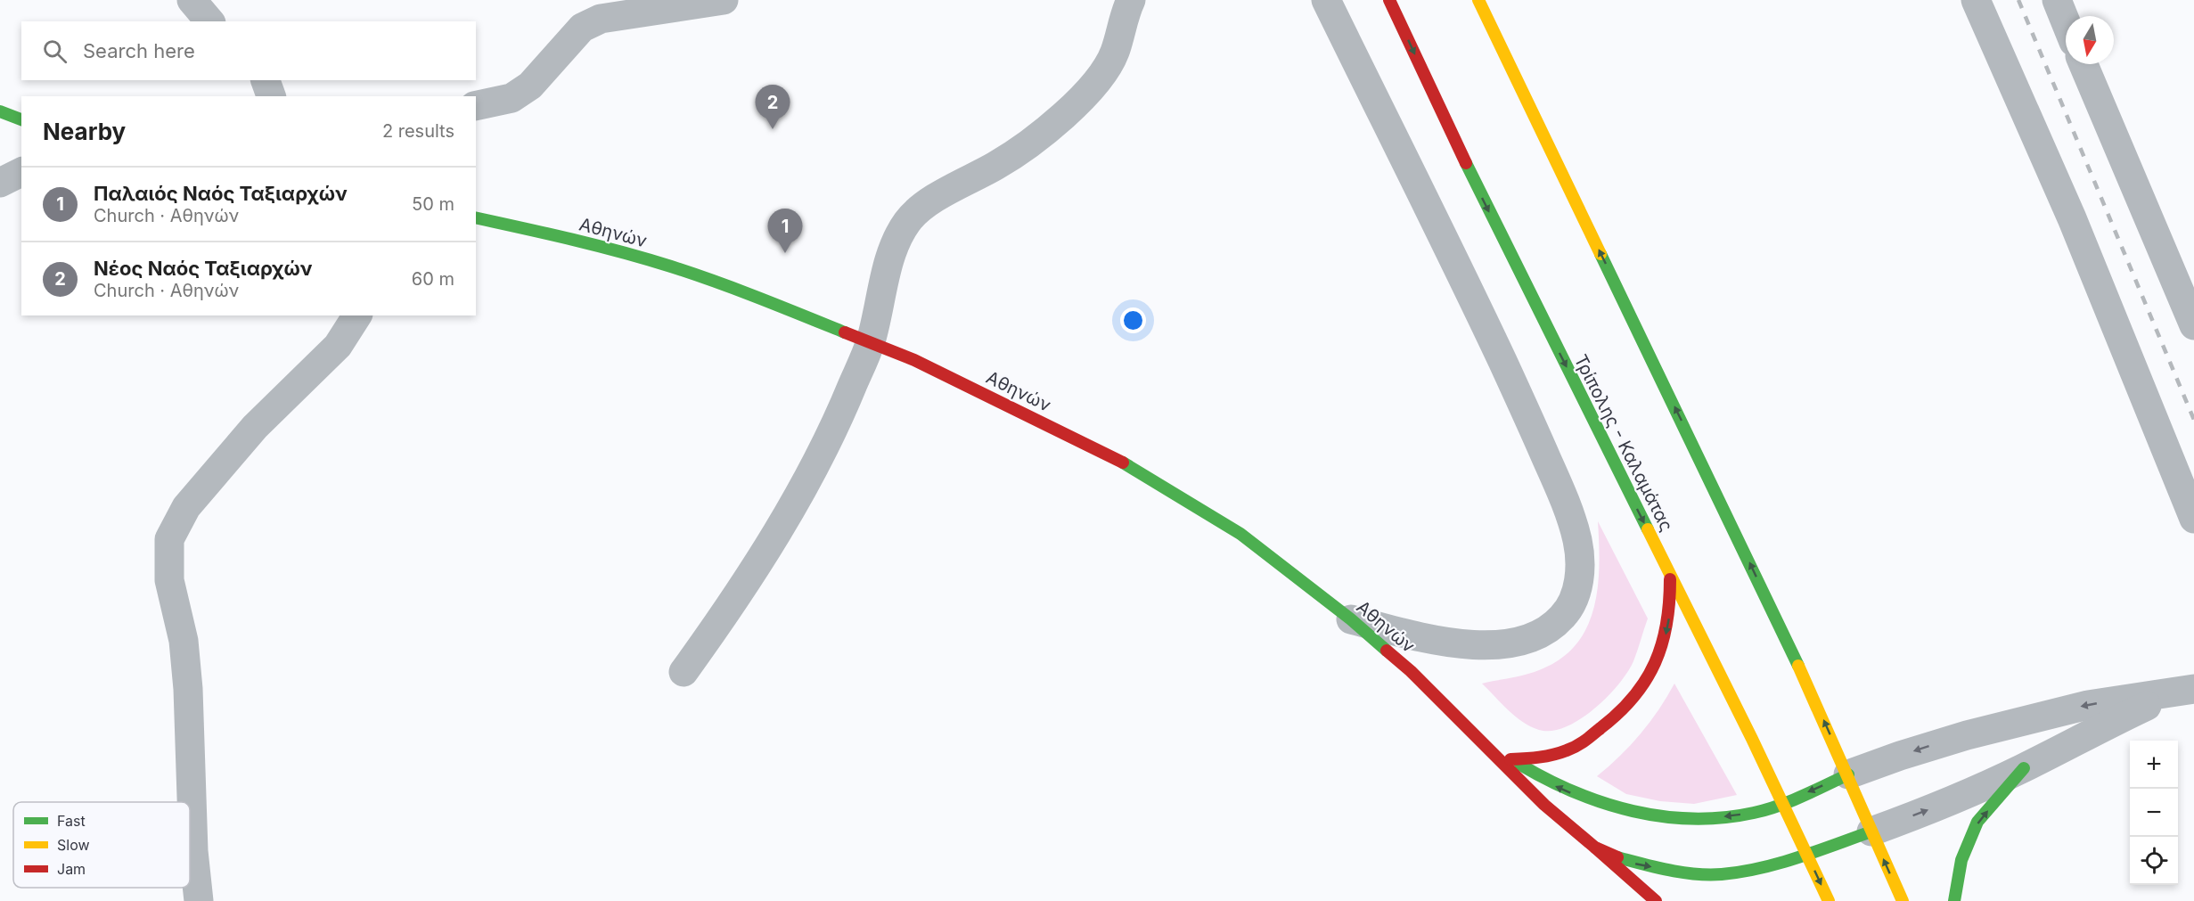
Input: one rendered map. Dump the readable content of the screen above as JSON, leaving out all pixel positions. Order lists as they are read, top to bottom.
{
  "streets": {
    "main road": ["Αθηνών", "Τρίπολης - Καλαμάτας"]
  },
  "legend": ["Fast", "Slow", "Jam"],
  "north": "bottom",
  "page": {
    "search": "Search here",
    "pins": ["2", "1"],
    "heading": ["Nearby", "2 results"],
    "list": [
      {
        "mark": "1",
        "name": "Παλαιός Ναός Ταξιαρχών",
        "note": "Church · Αθηνών",
        "value": "50 m"
      },
      {
        "mark": "2",
        "name": "Νέος Ναός Ταξιαρχών",
        "note": "Church · Αθηνών",
        "value": "60 m"
      }
    ],
    "map_buttons": ["+", "−"]
  }
}
